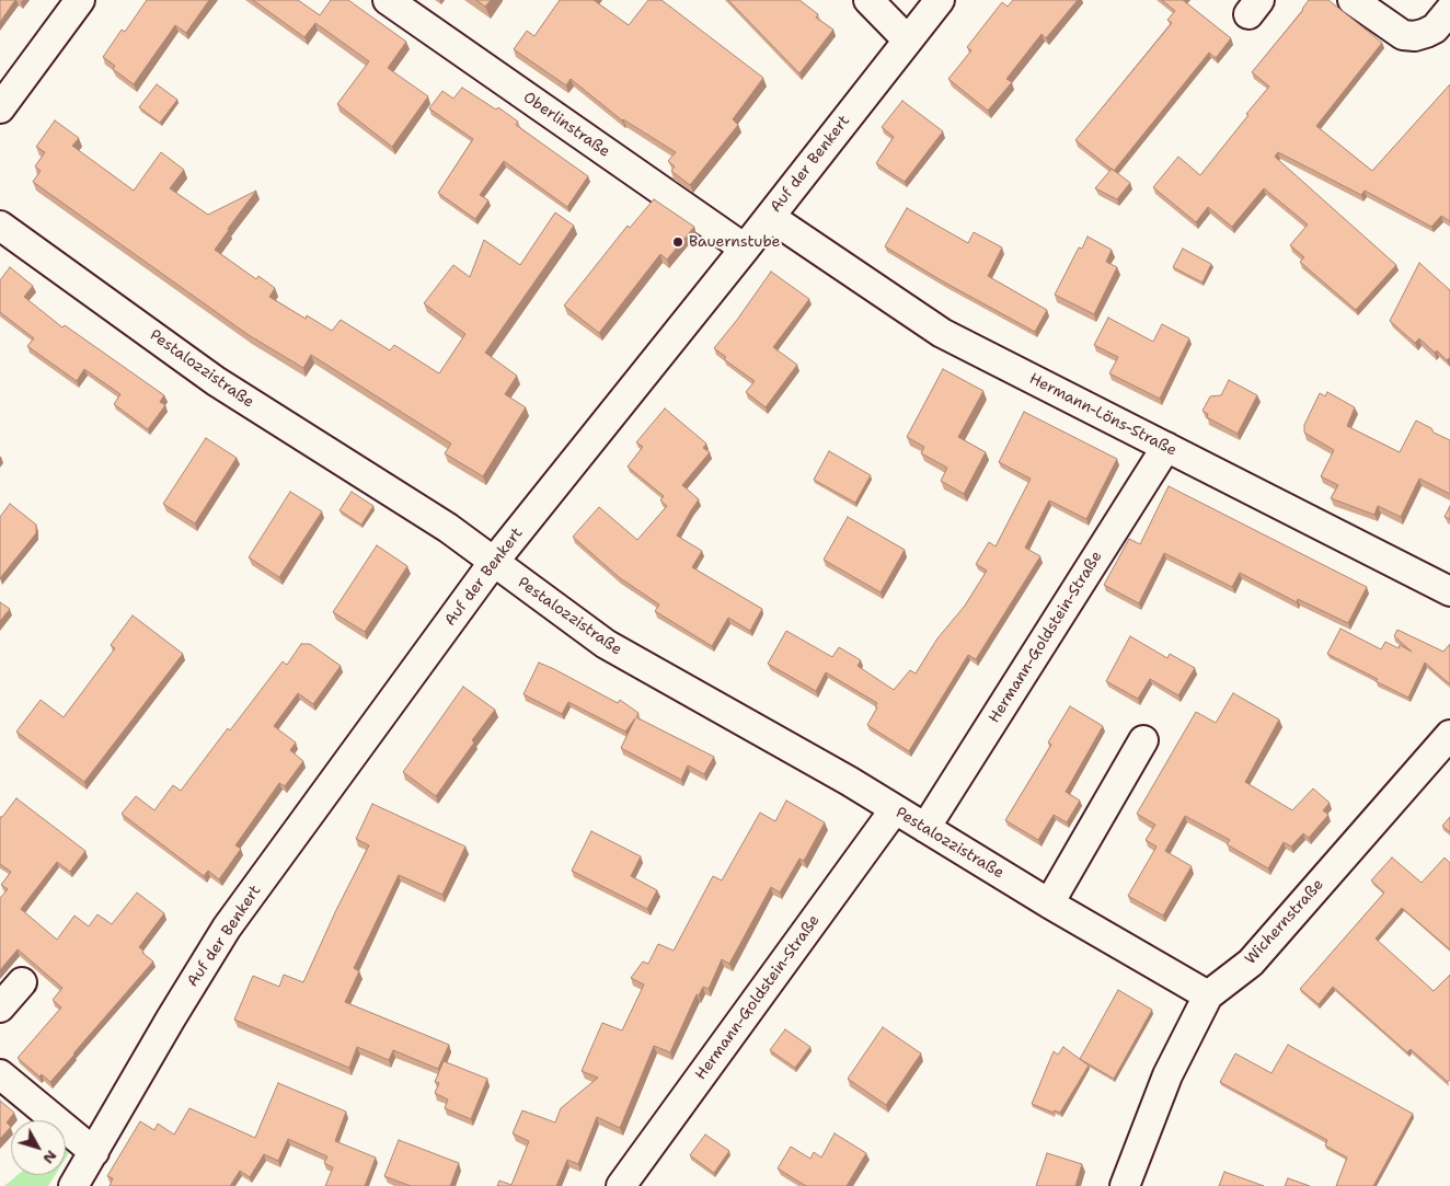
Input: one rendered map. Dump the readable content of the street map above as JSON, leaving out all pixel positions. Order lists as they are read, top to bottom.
{
  "streets": {
    "street": [
      "Oberlinstraße",
      "Auf der Benkert",
      "Pestalozzistraße",
      "Hermann-Löns-Straße",
      "Hermann-Goldstein-Straße",
      "Wichernstraße"
    ]
  },
  "crossings": [
    ["Oberlinstraße", "Auf der Benkert"],
    ["Auf der Benkert", "Pestalozzistraße"],
    ["Auf der Benkert", "Hermann-Löns-Straße"],
    ["Pestalozzistraße", "Hermann-Goldstein-Straße"],
    ["Pestalozzistraße", "Wichernstraße"],
    ["Hermann-Löns-Straße", "Hermann-Goldstein-Straße"]
  ],
  "places": ["Bauernstube"],
  "north": "bottom right"
}
